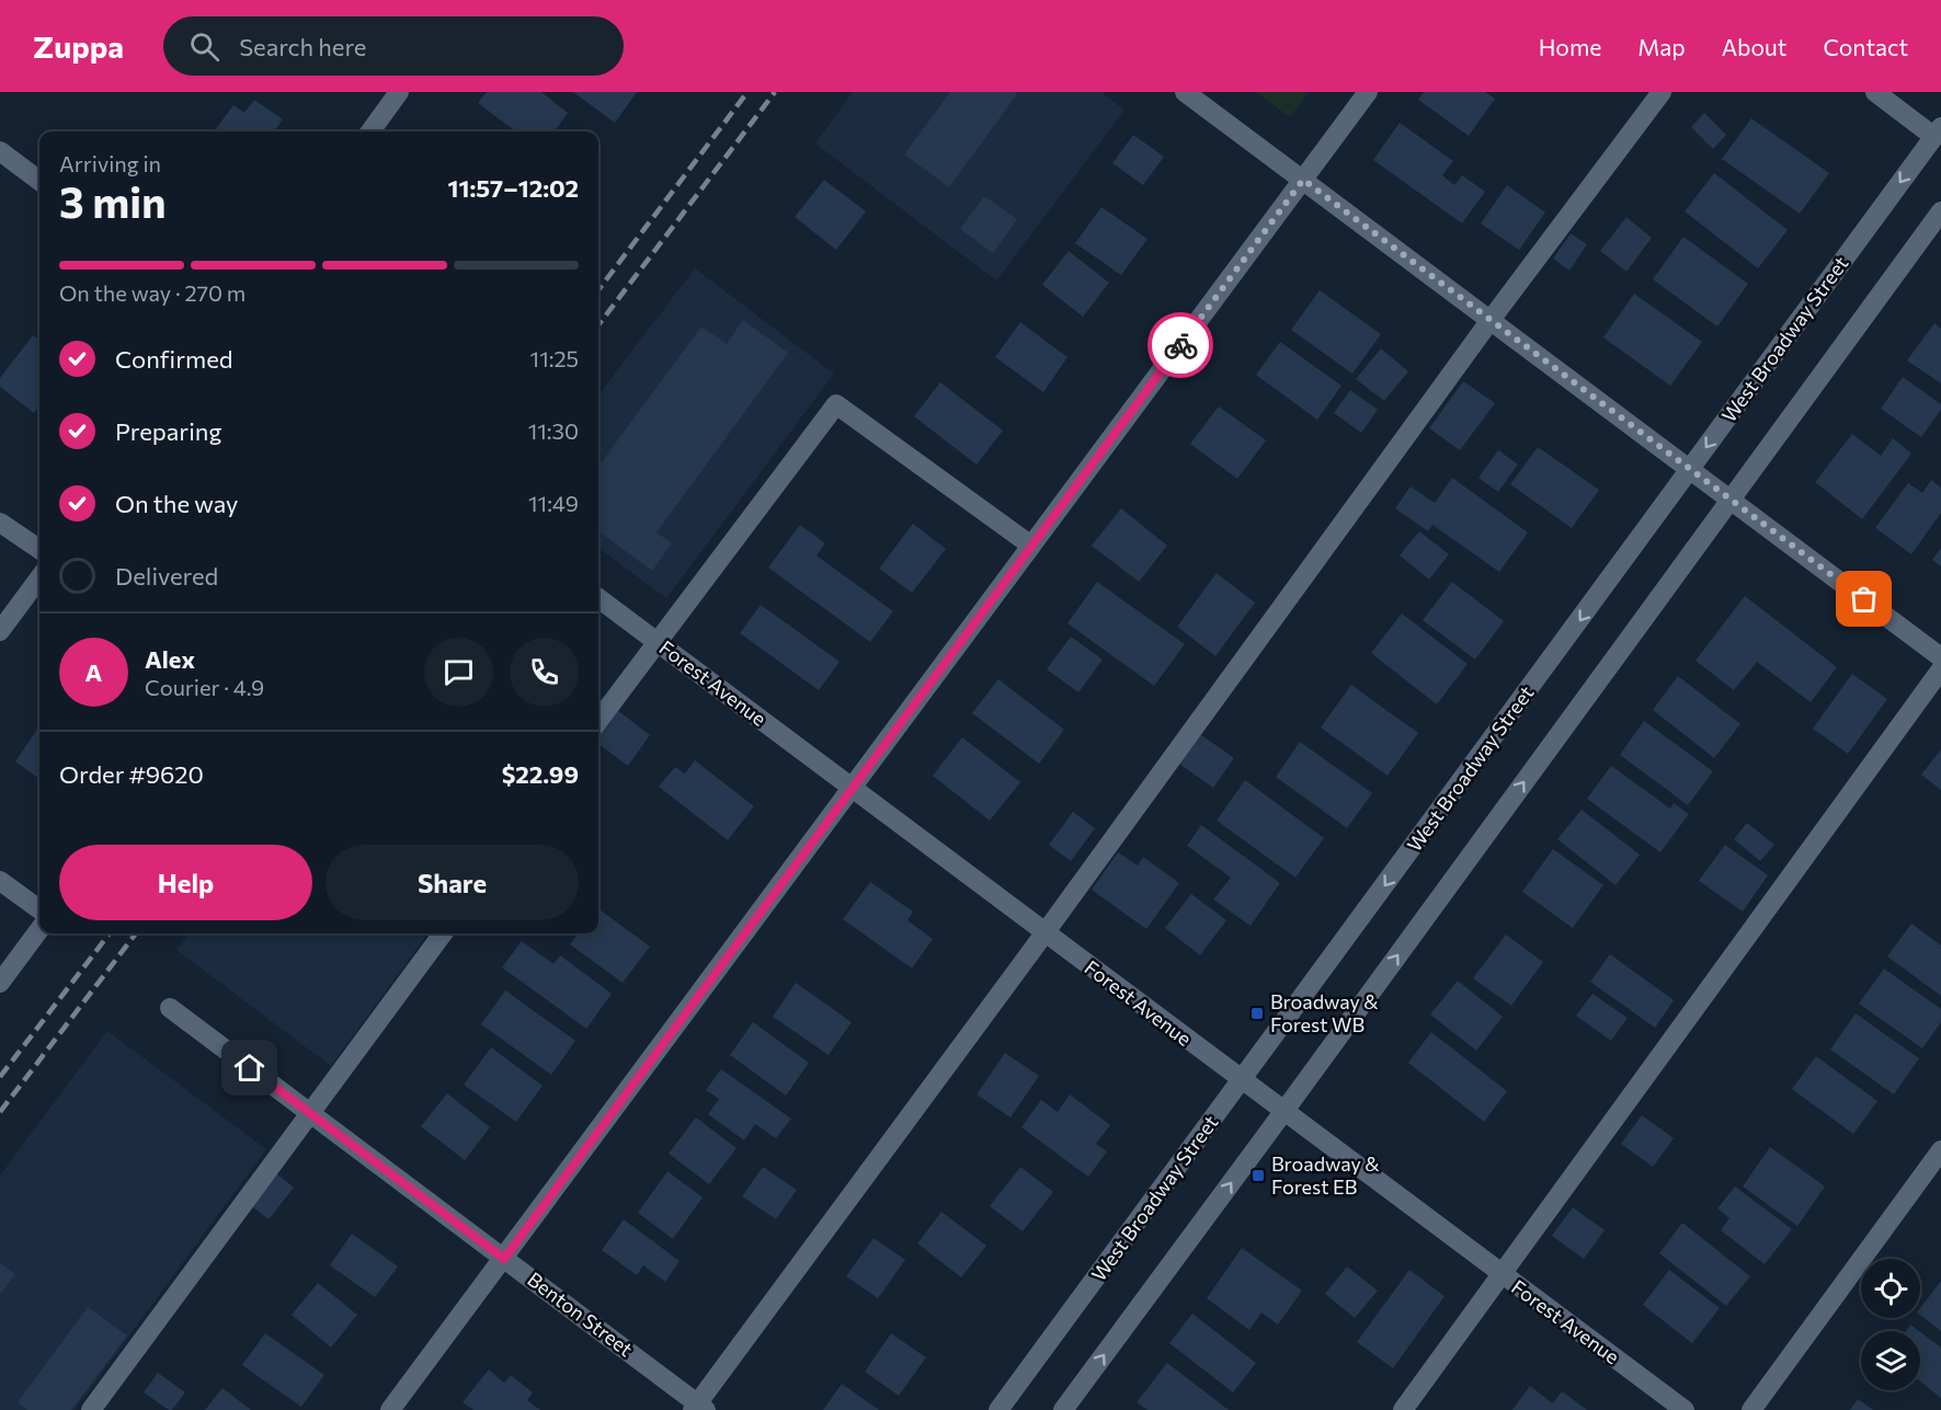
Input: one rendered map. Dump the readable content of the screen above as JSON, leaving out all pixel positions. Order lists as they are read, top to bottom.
{
  "streets": {
    "street": ["West Broadway Street", "Forest Avenue", "Benton Street"]
  },
  "crossings": [
    ["West Broadway Street", "Forest Avenue"]
  ],
  "places": {
    "transit": ["Broadway & Forest WB", "Broadway & Forest EB"]
  },
  "page": {
    "header": "Zuppa",
    "search": "Search here",
    "nav": [
      "Home",
      "Map",
      "About",
      "Contact"
    ],
    "heading": ["3 min", "Arriving in", "11:57–12:02"],
    "panel": [
      "Alex",
      "Courier · 4.9",
      "Order #9620",
      "$22.99"
    ],
    "bar": "On the way · 270 m",
    "list": [
      ["Confirmed", "11:25"],
      ["Preparing", "11:30"],
      ["On the way", "11:49"],
      "Delivered"
    ],
    "round": "A",
    "buttons": ["Help", "Share"]
  }
}
